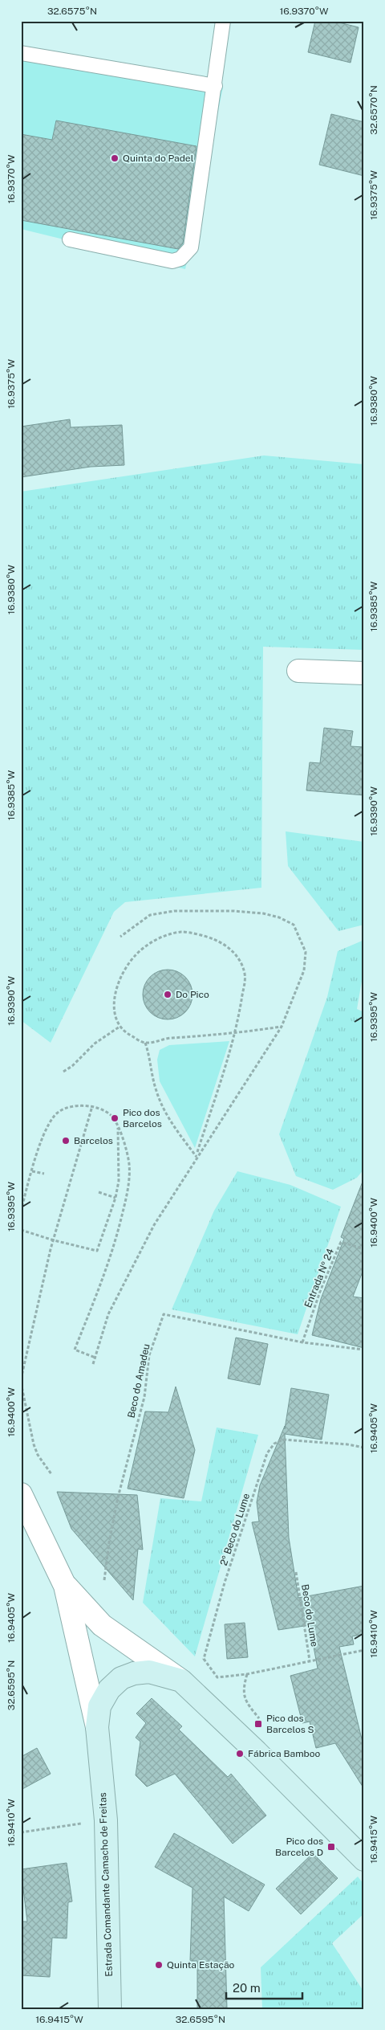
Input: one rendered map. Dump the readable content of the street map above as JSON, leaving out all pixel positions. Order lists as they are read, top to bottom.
{
  "streets": {
    "main road": ["Estrada Comandante Camacho de Freitas"],
    "path": [
      "Entrada Nº 24",
      "Beco do Amadeu",
      "2º Beco do Lume",
      "Beco do Lume"
    ]
  },
  "crossings": [
    ["Entrada Nº 24", "Beco do Amadeu"],
    ["2º Beco do Lume", "Beco do Lume"]
  ],
  "places": {
    "other": [
      "Quinta do Padel",
      "Do Pico",
      "Pico dos Barcelos",
      "Barcelos",
      "Fábrica Bamboo",
      "Quinta Estação"
    ],
    "transit": ["Pico dos Barcelos S", "Pico dos Barcelos D"]
  },
  "scale_bar": "20 m",
  "coordinates": [
    "32.6575°N",
    "16.9370°W",
    "32.6570°N",
    "16.9375°W",
    "16.9380°W",
    "16.9385°W",
    "16.9390°W",
    "16.9395°W",
    "16.9400°W",
    "16.9405°W",
    "16.9410°W",
    "32.6595°N",
    "16.9415°W"
  ]
}
